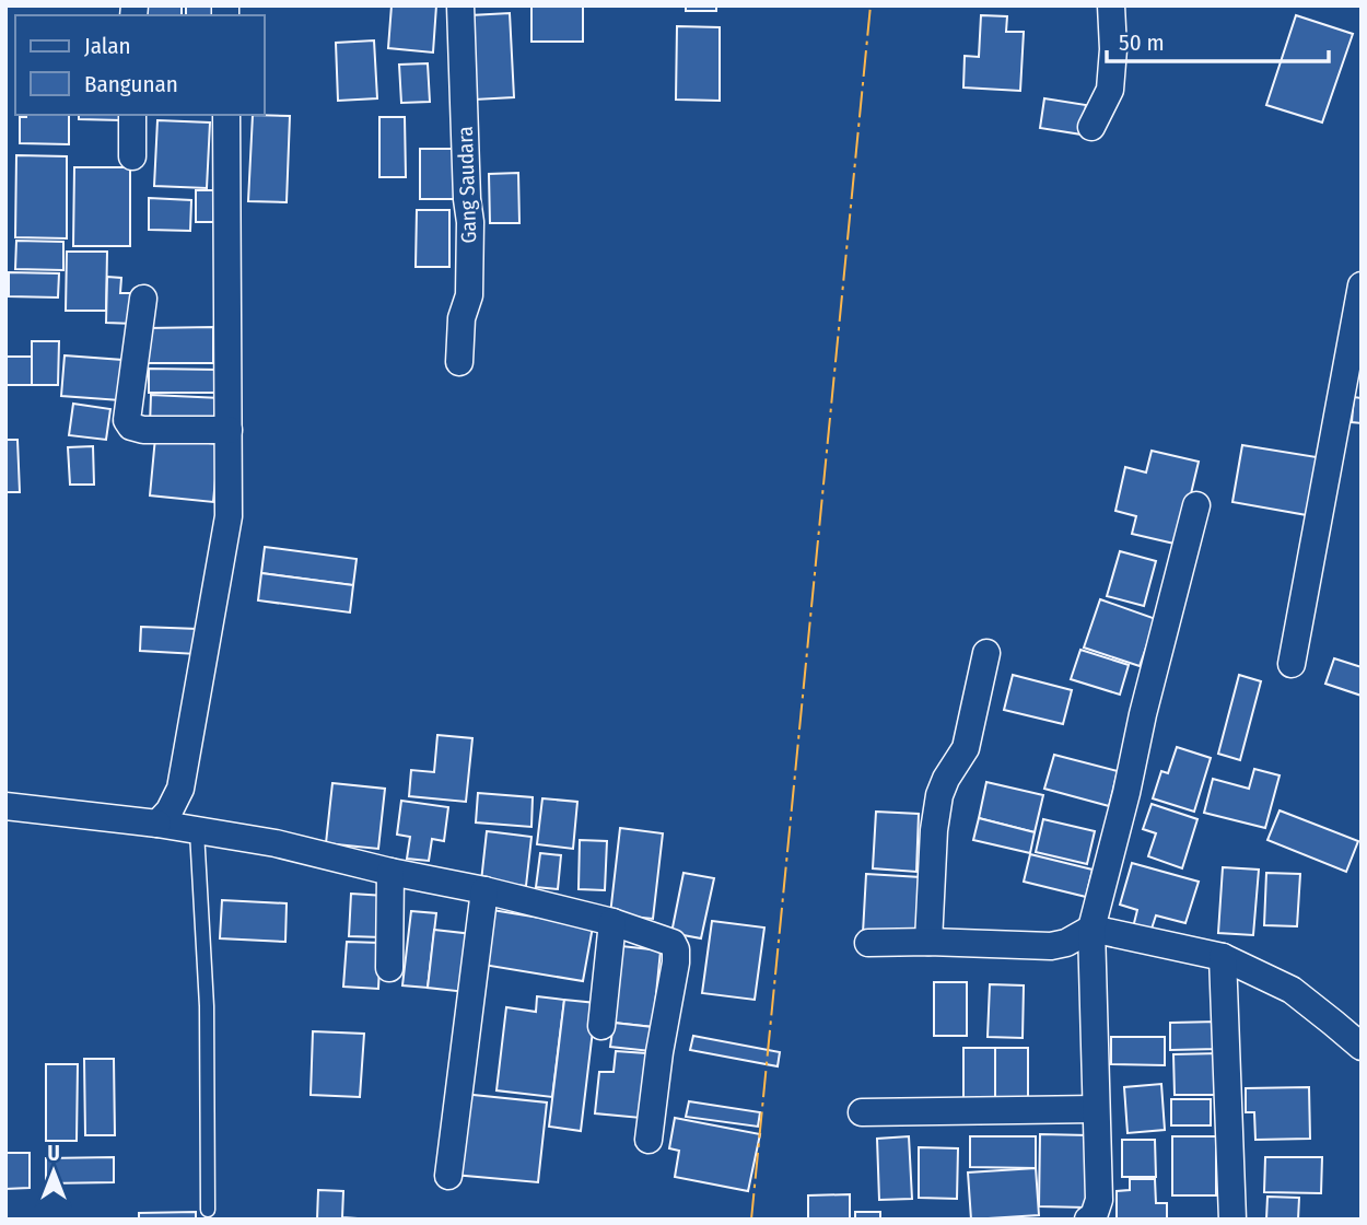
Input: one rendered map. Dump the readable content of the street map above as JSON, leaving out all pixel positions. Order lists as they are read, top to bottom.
{
  "streets": {
    "street": ["Gang Saudara"]
  },
  "legend": ["Jalan", "Bangunan"],
  "scale_bar": "50 m",
  "north": "top"
}
